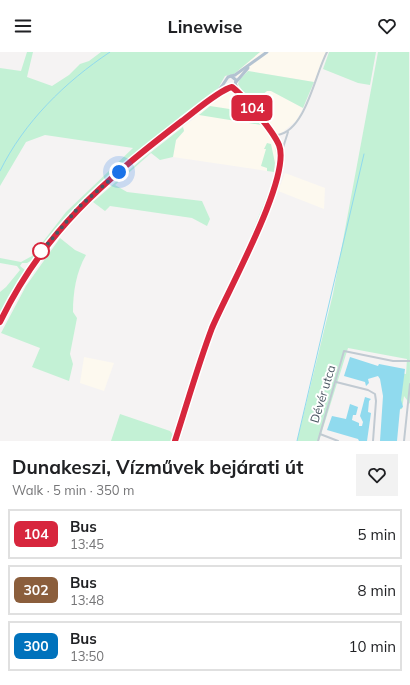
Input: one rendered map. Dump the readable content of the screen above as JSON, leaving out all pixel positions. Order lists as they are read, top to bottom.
{
  "streets": {
    "street": ["Dévér utca"]
  },
  "lines": ["bus line 104"],
  "page": {
    "header": "Linewise",
    "on_map": "104",
    "heading": ["Dunakeszi, Vízművek bejárati út", "Walk · 5 min · 350 m"],
    "list": [
      {
        "mark": "104",
        "name": "Bus",
        "note": "13:45",
        "value": "5 min"
      },
      {
        "mark": "302",
        "name": "Bus",
        "note": "13:48",
        "value": "8 min"
      },
      {
        "mark": "300",
        "name": "Bus",
        "note": "13:50",
        "value": "10 min"
      }
    ]
  }
}
